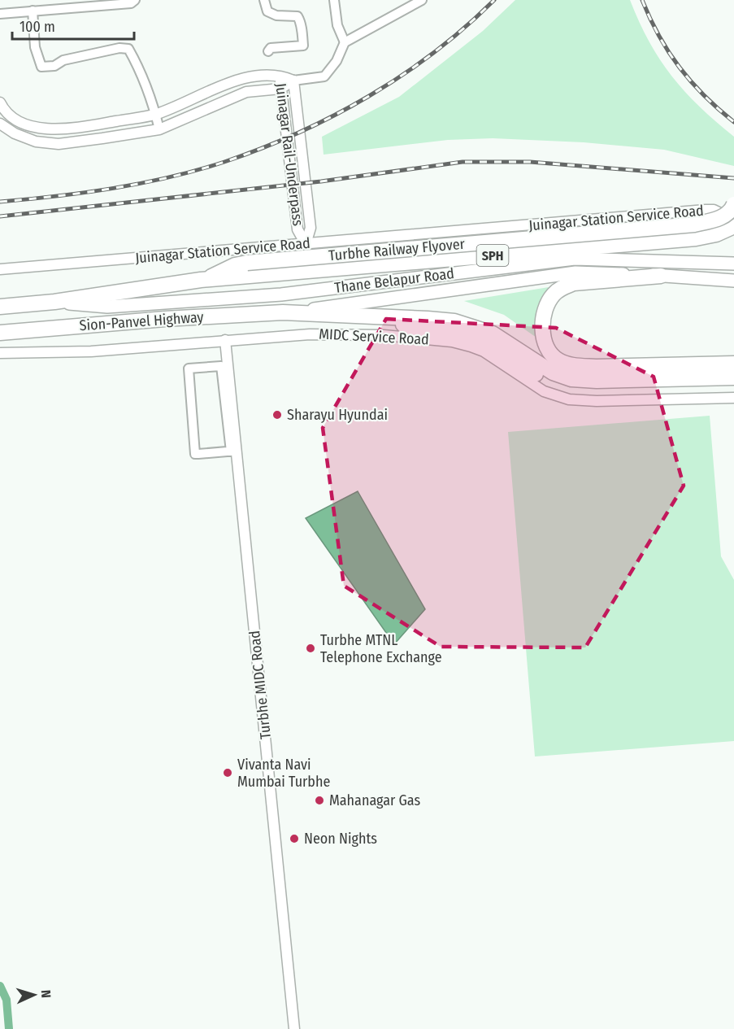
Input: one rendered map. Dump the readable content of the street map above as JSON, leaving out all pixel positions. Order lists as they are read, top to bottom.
{
  "streets": {
    "highway": ["Turbhe Railway Flyover", "SPH", "Sion-Panvel Highway"],
    "main road": ["Thane Belapur Road"],
    "street": [
      "Juinagar Rail-Underpass",
      "Juinagar Station Service Road",
      "MIDC Service Road",
      "Turbhe MIDC Road"
    ]
  },
  "crossings": [
    ["Juinagar Rail-Underpass", "Juinagar Station Service Road"],
    ["Turbhe Railway Flyover", "Thane Belapur Road"],
    ["Thane Belapur Road", "Sion-Panvel Highway"],
    ["MIDC Service Road", "Turbhe MIDC Road"]
  ],
  "places": [
    "Sharayu Hyundai",
    "Turbhe MTNL Telephone Exchange",
    "Vivanta Navi Mumbai Turbhe",
    "Mahanagar Gas",
    "Neon Nights"
  ],
  "scale_bar": "100 m",
  "north": "right"
}
